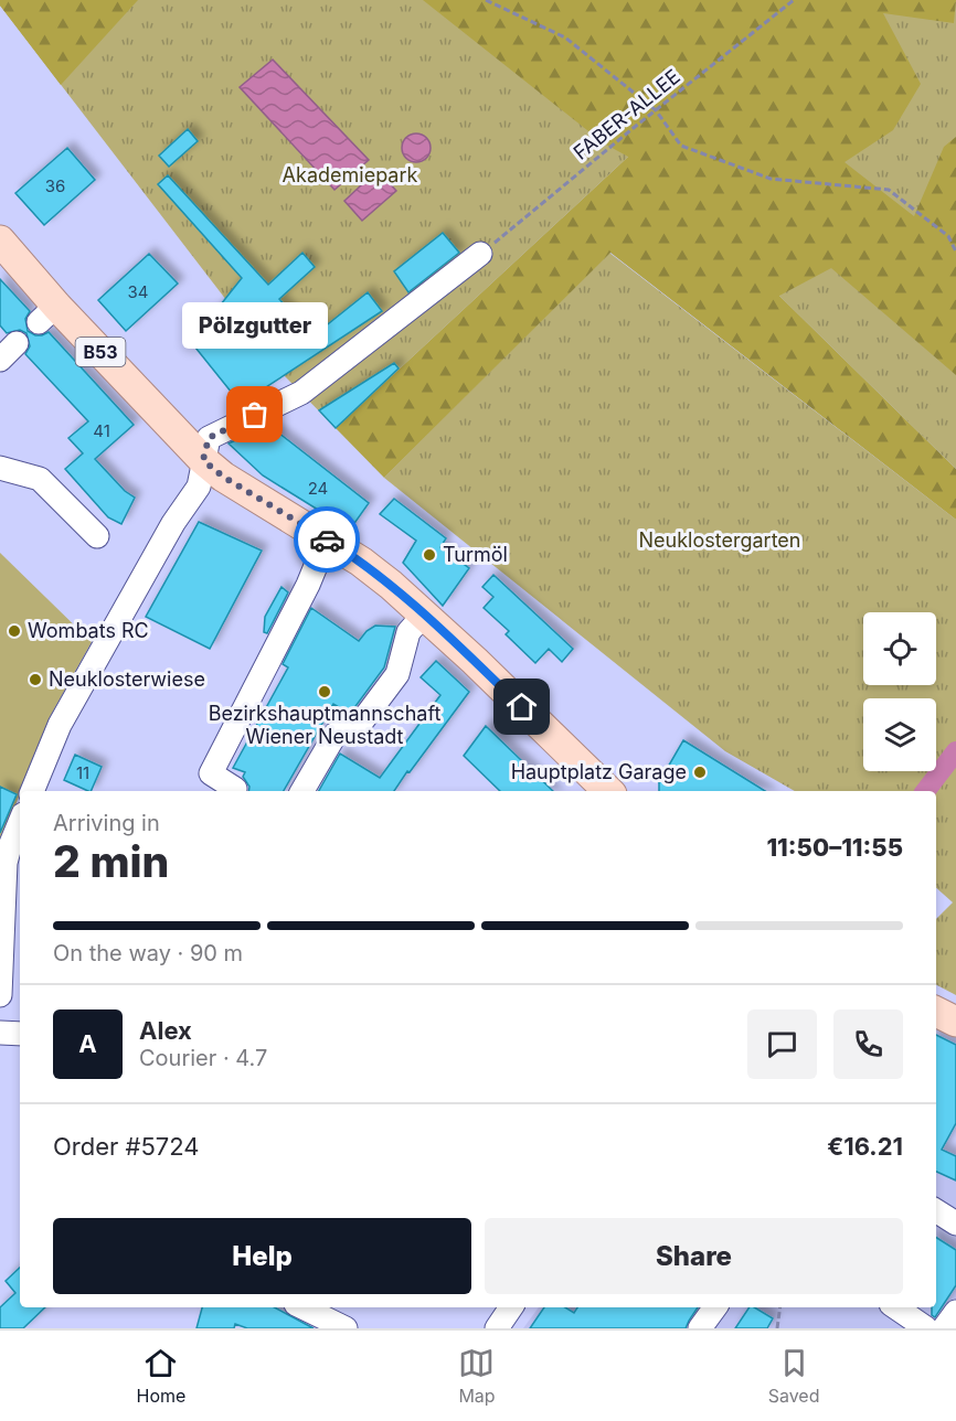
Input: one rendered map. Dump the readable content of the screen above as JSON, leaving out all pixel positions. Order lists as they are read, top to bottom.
{
  "streets": {
    "main road": ["B53"],
    "path": ["FABER-ALLEE"]
  },
  "parks": ["Akademiepark", "Neuklostergarten"],
  "places": [
    "Pölzgutter",
    "Turmöl",
    "Wombats RC",
    "Neuklosterwiese",
    "Bezirkshauptmannschaft Wiener Neustadt",
    "Hauptplatz Garage"
  ],
  "house_numbers": [
    "36",
    "34",
    "41",
    "24",
    "11"
  ],
  "page": {
    "bubble": "Pölzgutter",
    "heading": ["2 min", "Arriving in", "11:50–11:55"],
    "panel": [
      "Alex",
      "Courier · 4.7",
      "Order #5724",
      "€16.21"
    ],
    "bar": "On the way · 90 m",
    "round": "A",
    "buttons": ["Help", "Share"],
    "tabs": ["Home", "Map", "Saved"]
  }
}
